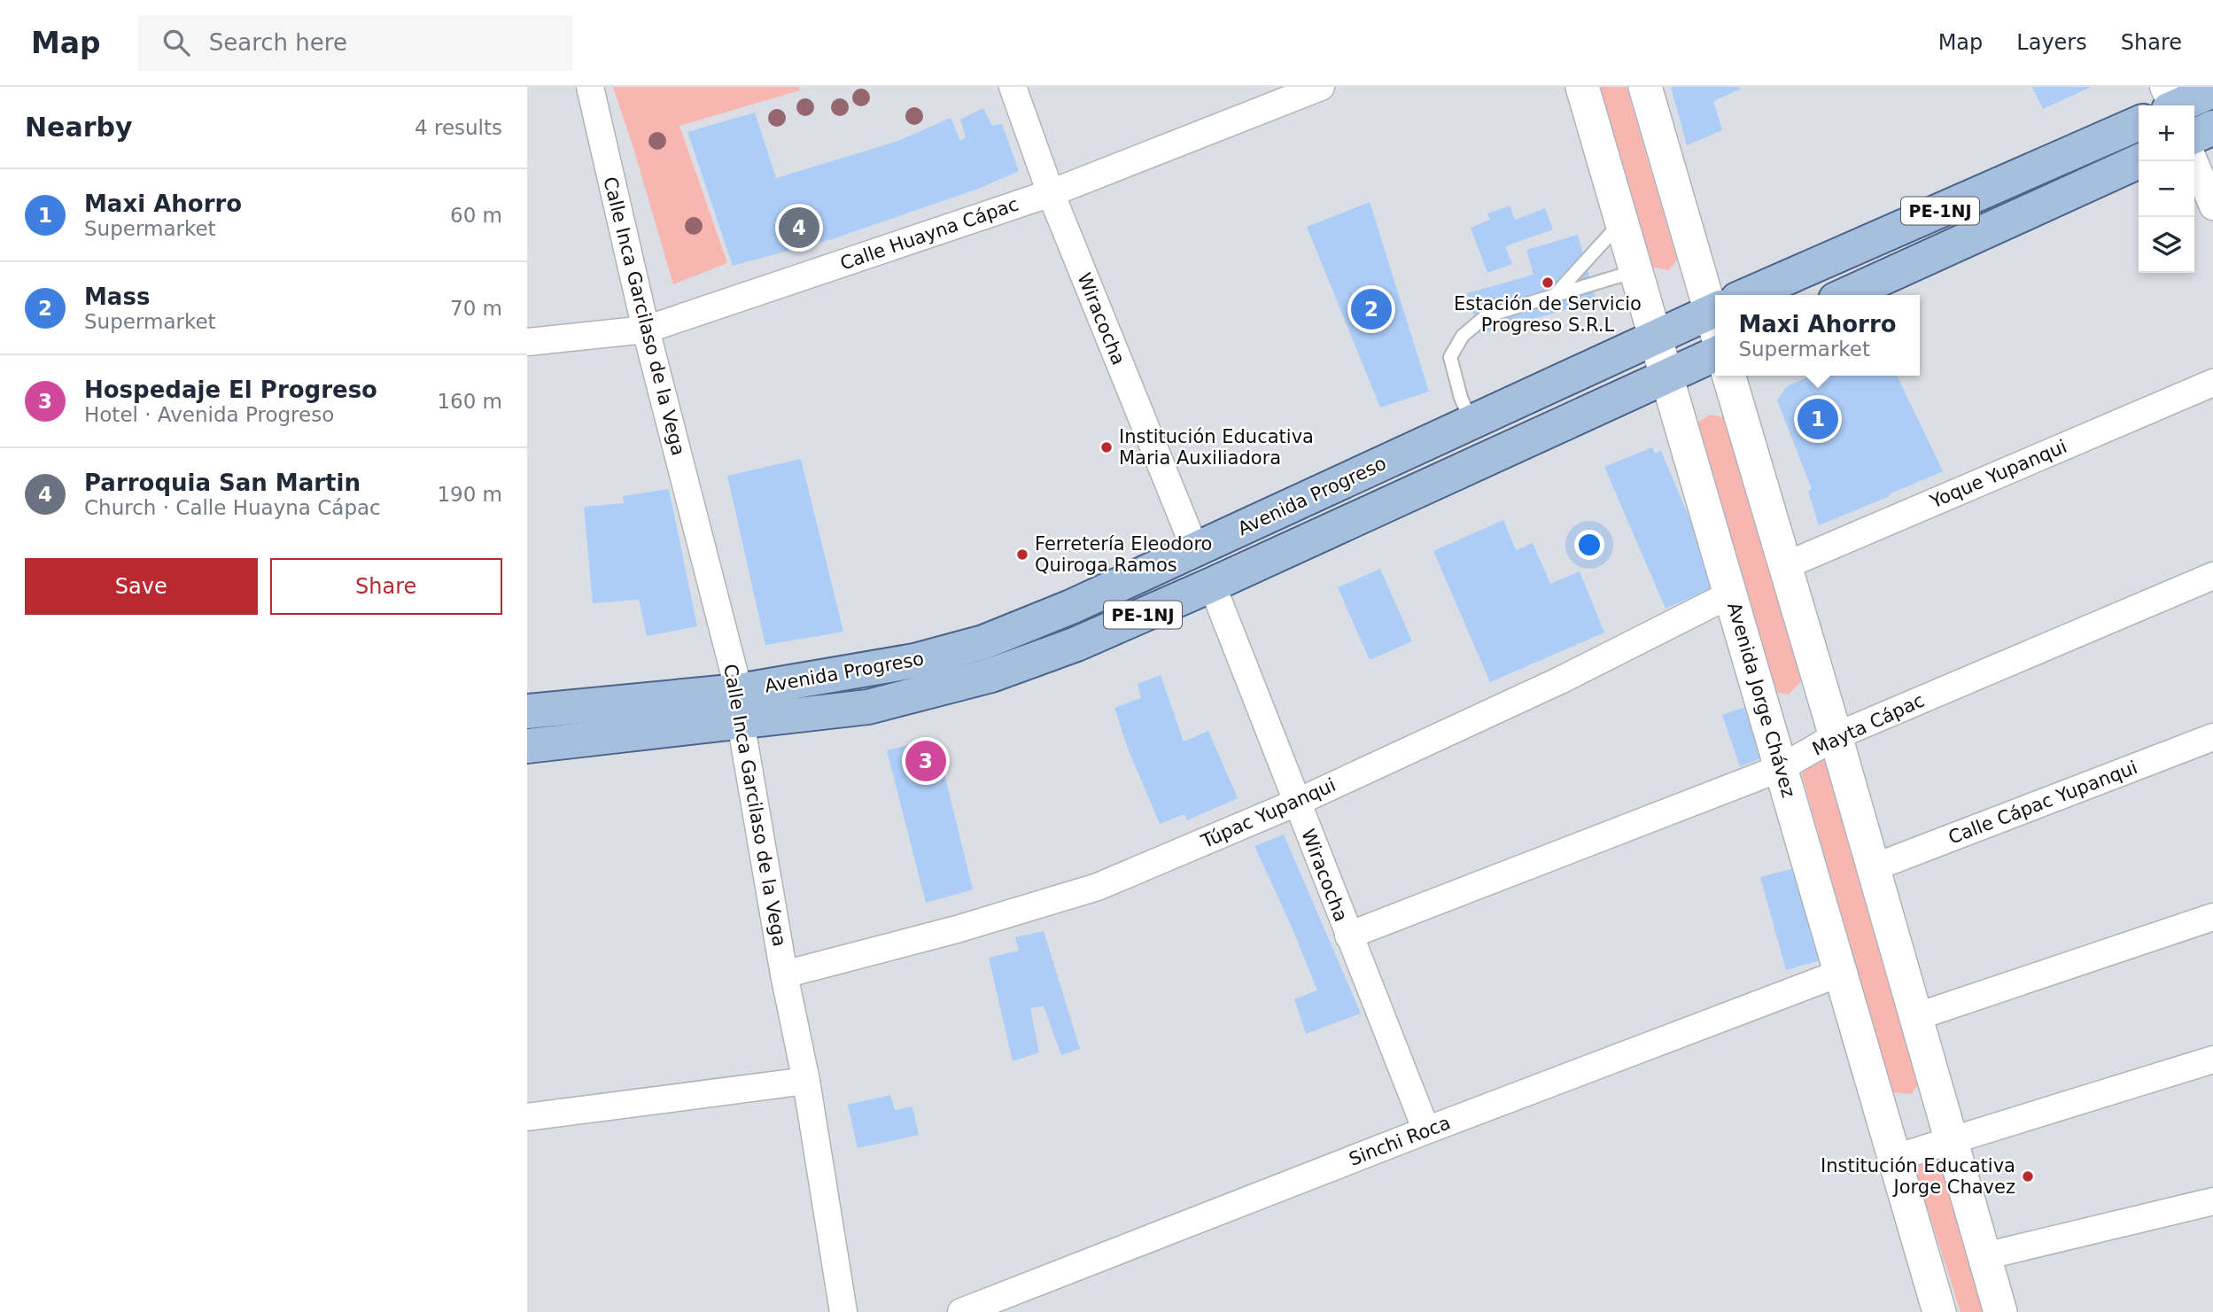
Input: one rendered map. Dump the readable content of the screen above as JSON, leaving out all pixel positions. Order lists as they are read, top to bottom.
{
  "streets": {
    "main road": ["PE-1NJ", "Avenida Progreso"],
    "street": [
      "Calle Huayna Cápac",
      "Calle Inca Garcilaso de la Vega",
      "Wiracocha",
      "Yoque Yupanqui",
      "Avenida Jorge Chávez",
      "Mayta Cápac",
      "Calle Cápac Yupanqui",
      "Túpac Yupanqui",
      "Sinchi Roca"
    ]
  },
  "crossings": [
    ["Calle Huayna Cápac", "Calle Inca Garcilaso de la Vega"],
    ["Calle Huayna Cápac", "Wiracocha"],
    ["Calle Inca Garcilaso de la Vega", "Avenida Progreso"],
    ["Calle Inca Garcilaso de la Vega", "Túpac Yupanqui"],
    ["Wiracocha", "Avenida Progreso"],
    ["Wiracocha", "Mayta Cápac"],
    ["Wiracocha", "Túpac Yupanqui"],
    ["Wiracocha", "Sinchi Roca"],
    ["Avenida Progreso", "Avenida Jorge Chávez"],
    ["Avenida Jorge Chávez", "Mayta Cápac"],
    ["Avenida Jorge Chávez", "Túpac Yupanqui"],
    ["Avenida Jorge Chávez", "Sinchi Roca"]
  ],
  "places": [
    "Estación de Servicio Progreso S.R.L",
    "Institución Educativa Maria Auxiliadora",
    "Ferretería Eleodoro Quiroga Ramos",
    "Institución Educativa Jorge Chavez"
  ],
  "page": {
    "header": "Map",
    "search": "Search here",
    "nav": ["Map", "Layers", "Share"],
    "heading": ["Nearby", "4 results"],
    "map_buttons": ["+", "−"],
    "list": [
      {
        "mark": "1",
        "name": "Maxi Ahorro",
        "note": "Supermarket",
        "value": "60 m"
      },
      {
        "mark": "2",
        "name": "Mass",
        "note": "Supermarket",
        "value": "70 m"
      },
      {
        "mark": "3",
        "name": "Hospedaje El Progreso",
        "note": "Hotel · Avenida Progreso",
        "value": "160 m"
      },
      {
        "mark": "4",
        "name": "Parroquia San Martin",
        "note": "Church · Calle Huayna Cápac",
        "value": "190 m"
      }
    ],
    "pins": [
      "4",
      "2",
      "1",
      "3"
    ],
    "popup": ["Maxi Ahorro", "Supermarket"],
    "buttons": ["Save", "Share"]
  }
}
